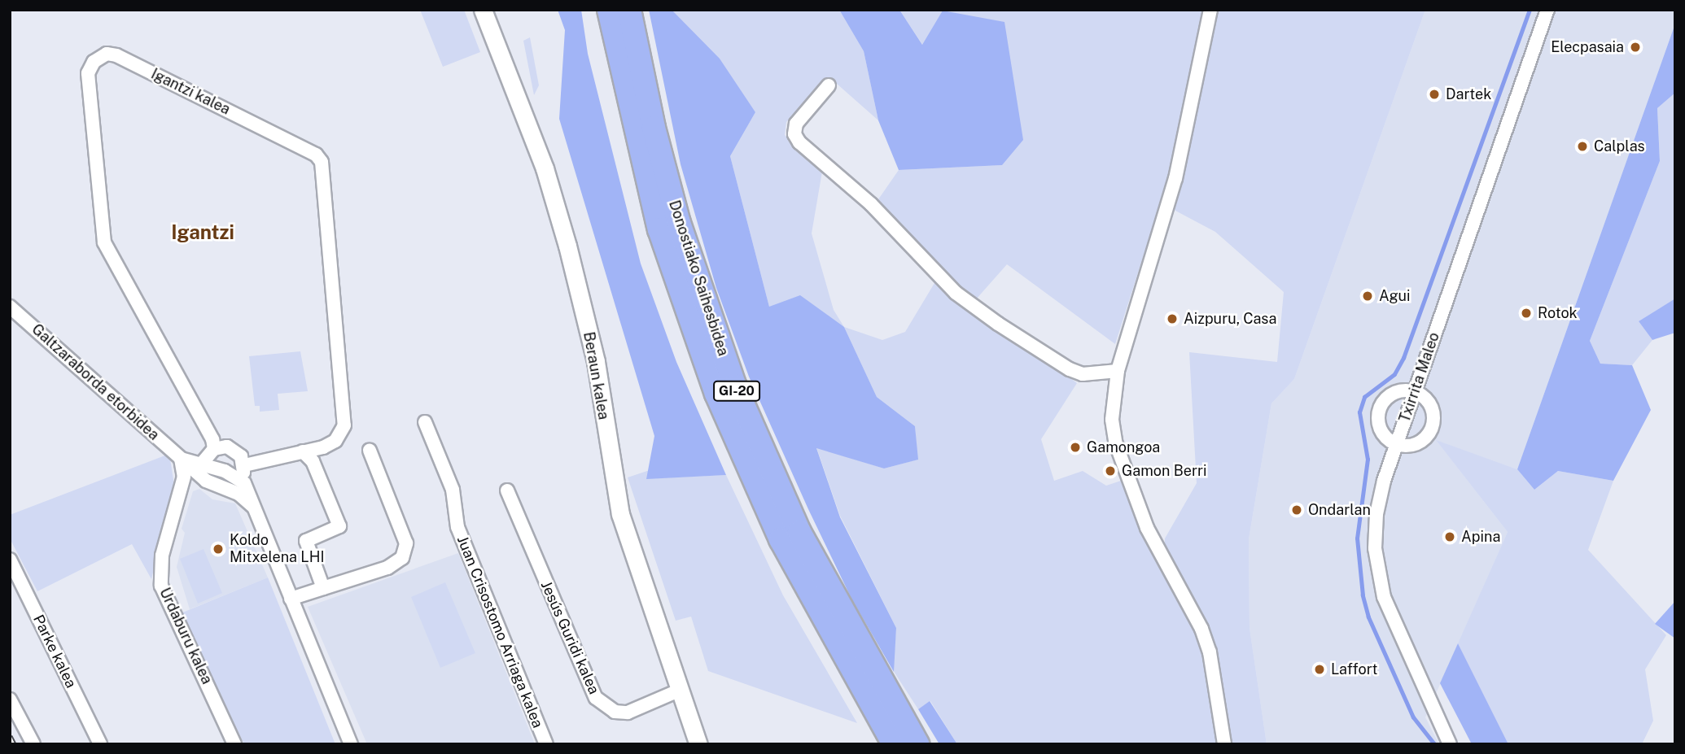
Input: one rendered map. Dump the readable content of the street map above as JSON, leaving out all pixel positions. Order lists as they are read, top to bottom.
{
  "streets": {
    "highway": ["Donostiako Saihesbidea", "GI-20"],
    "street": [
      "Igantzi kalea",
      "Beraun kalea",
      "Txirrita Maleo",
      "Galtzaraborda etorbidea",
      "Juan Crisostomo Arriaga kalea",
      "Urdaburu kalea",
      "Jesús Guridi kalea",
      "Parke kalea"
    ]
  },
  "crossings": [
    ["Beraun kalea", "Jesús Guridi kalea"],
    ["Galtzaraborda etorbidea", "Urdaburu kalea"]
  ],
  "districts": ["Igantzi"],
  "places": [
    "Elecpasaia",
    "Dartek",
    "Calplas",
    "Agui",
    "Rotok",
    "Aizpuru, Casa",
    "Gamongoa",
    "Gamon Berri",
    "Ondarlan",
    "Apina",
    "Koldo Mitxelena LHI",
    "Laffort"
  ]
}
